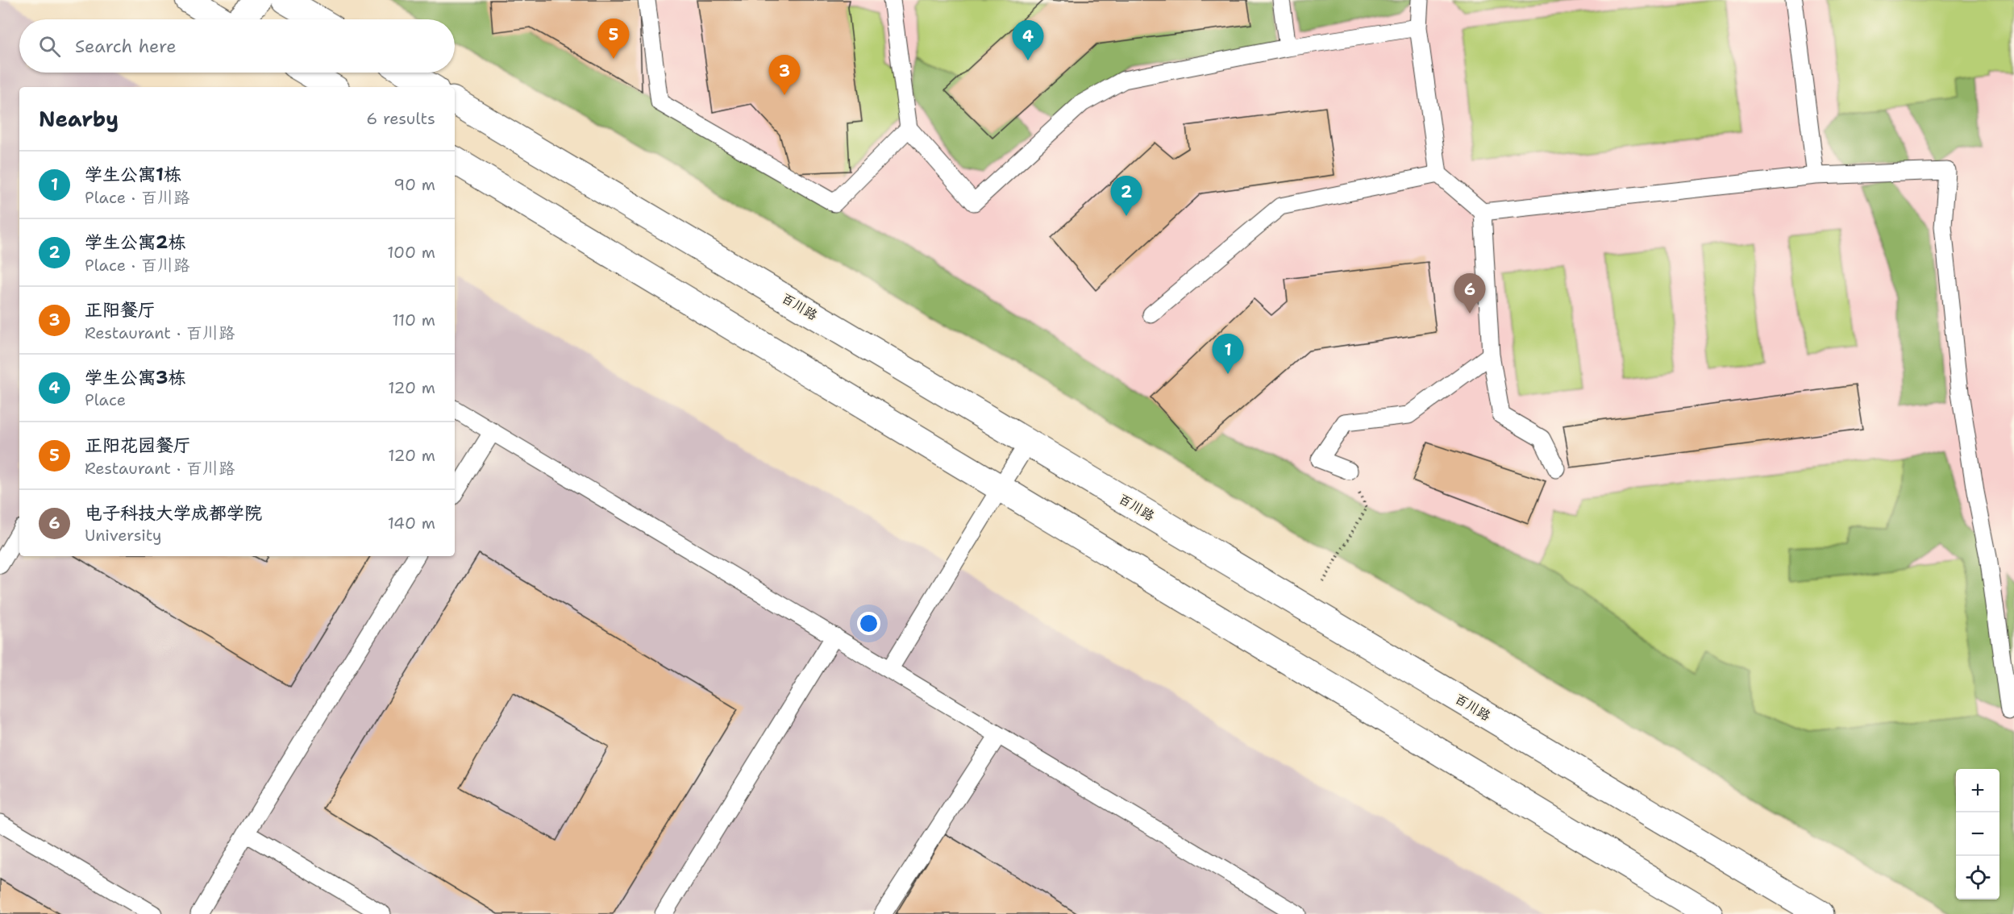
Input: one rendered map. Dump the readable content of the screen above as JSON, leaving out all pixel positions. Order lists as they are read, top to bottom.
{
  "streets": {
    "street": ["百川路"]
  },
  "page": {
    "pins": [
      "5",
      "4",
      "3",
      "2",
      "6",
      "1"
    ],
    "search": "Search here",
    "heading": ["Nearby", "6 results"],
    "list": [
      {
        "mark": "1",
        "name": "学生公寓1栋",
        "note": "Place · 百川路",
        "value": "90 m"
      },
      {
        "mark": "2",
        "name": "学生公寓2栋",
        "note": "Place · 百川路",
        "value": "100 m"
      },
      {
        "mark": "3",
        "name": "正阳餐厅",
        "note": "Restaurant · 百川路",
        "value": "110 m"
      },
      {
        "mark": "4",
        "name": "学生公寓3栋",
        "note": "Place",
        "value": "120 m"
      },
      {
        "mark": "5",
        "name": "正阳花园餐厅",
        "note": "Restaurant · 百川路",
        "value": "120 m"
      },
      {
        "mark": "6",
        "name": "电子科技大学成都学院",
        "note": "University",
        "value": "140 m"
      }
    ],
    "map_buttons": ["+", "−"]
  }
}
